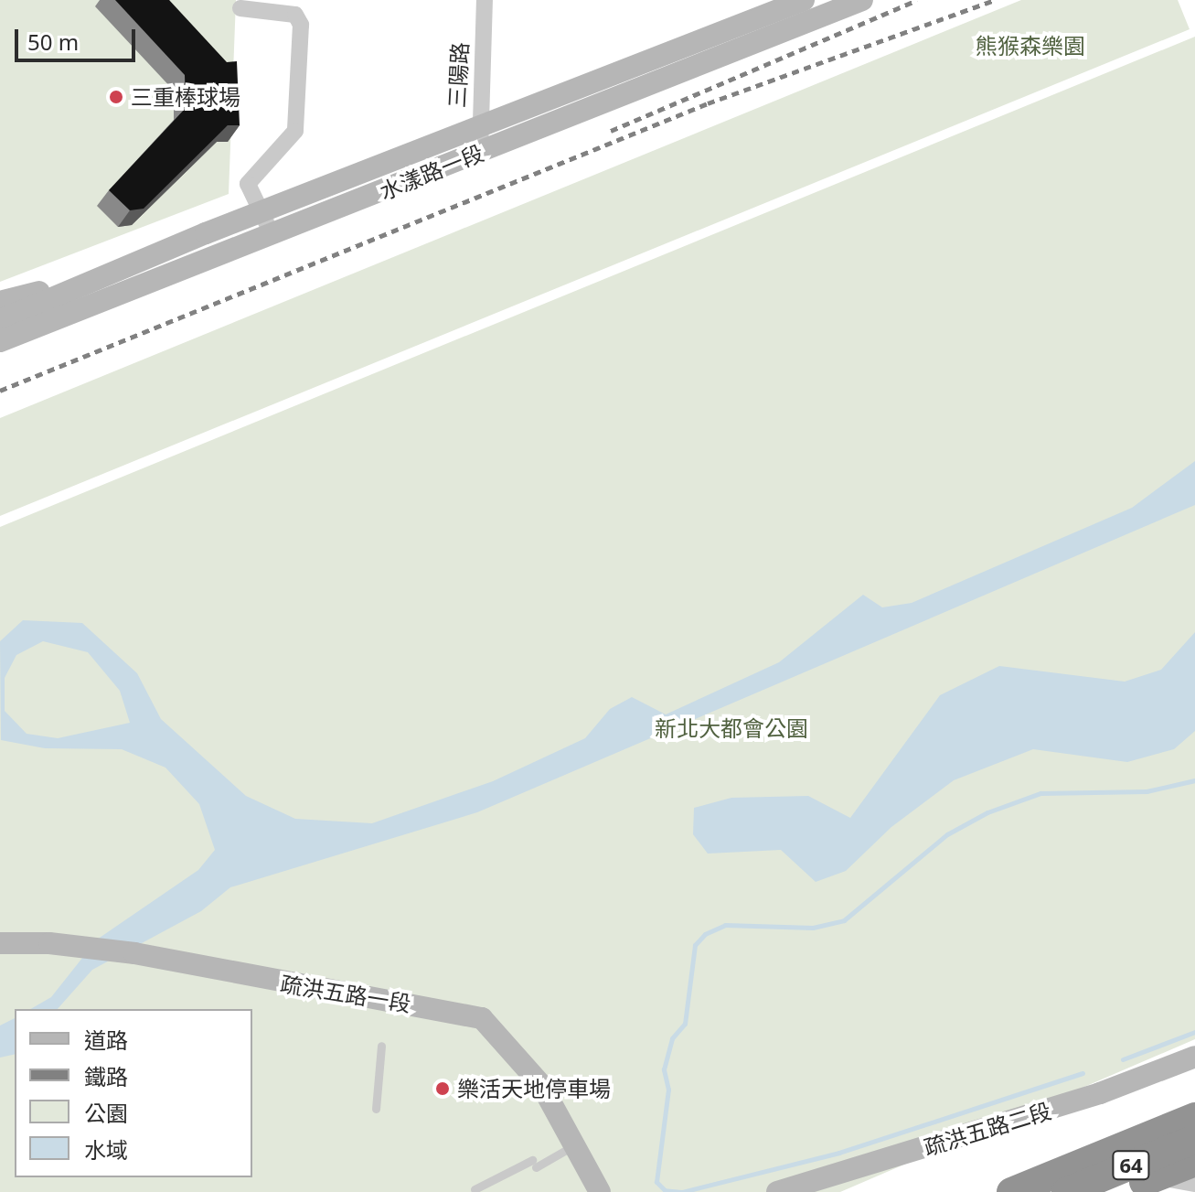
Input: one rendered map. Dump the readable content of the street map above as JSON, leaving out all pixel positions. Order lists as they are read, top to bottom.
{
  "streets": {
    "highway": ["64"],
    "street": [
      "三陽路",
      "水漾路一段",
      "疏洪五路一段",
      "疏洪五路二段"
    ]
  },
  "crossings": [
    ["三陽路", "水漾路一段"]
  ],
  "parks": ["熊猴森樂園", "新北大都會公園"],
  "places": ["三重棒球場", "樂活天地停車場"],
  "legend": [
    "道路",
    "鐵路",
    "公園",
    "水域"
  ],
  "scale_bar": "50 m"
}
